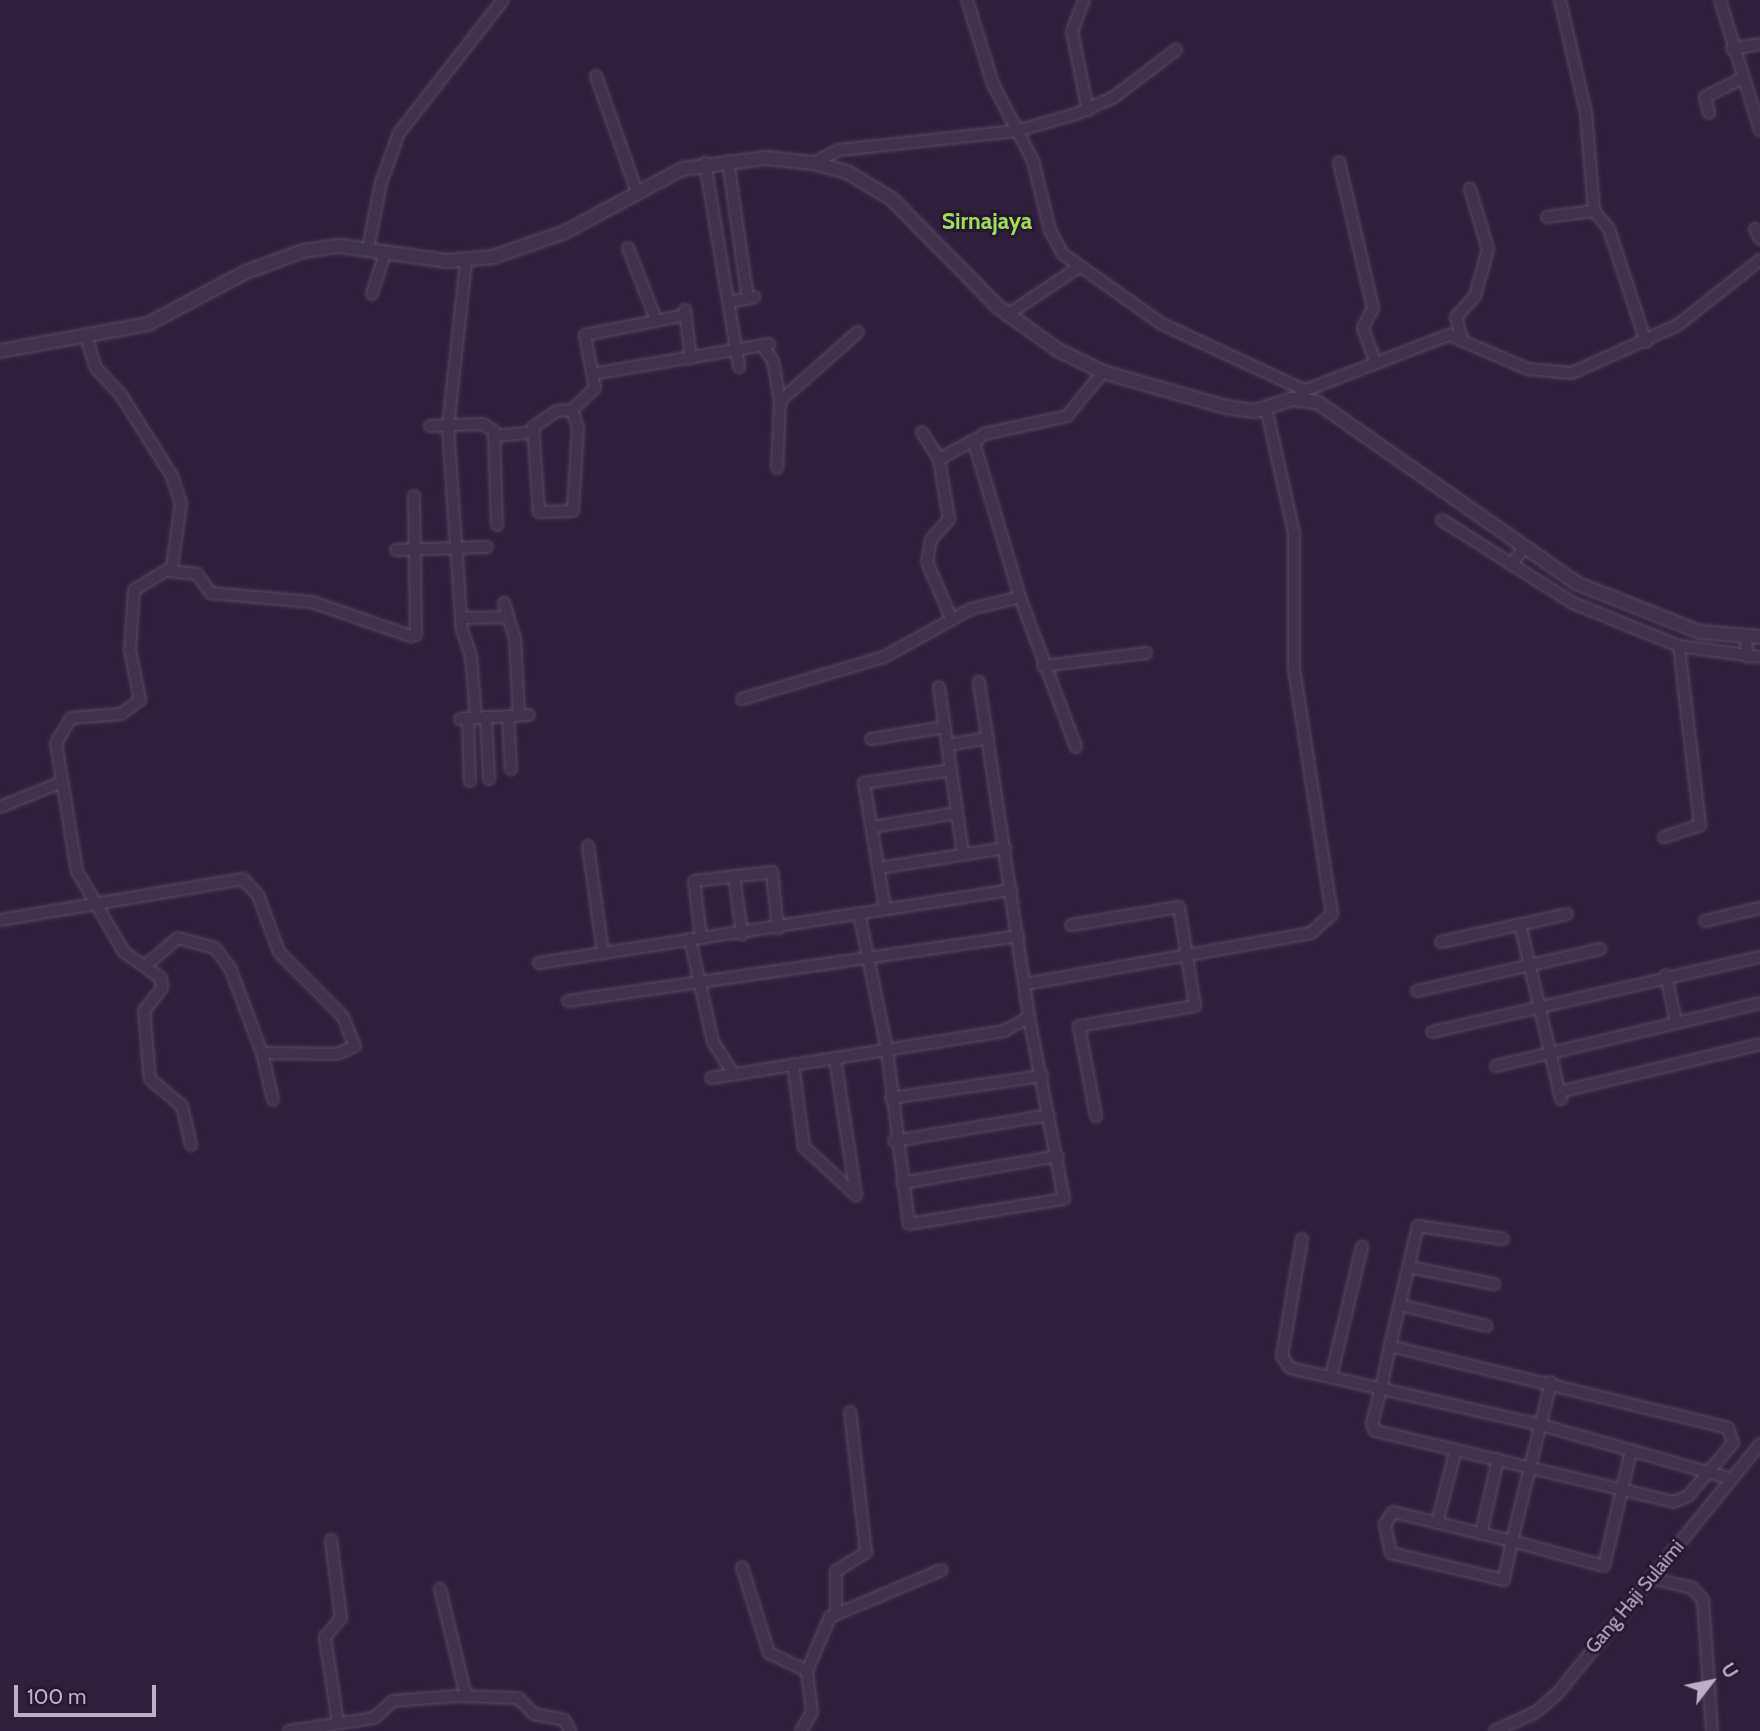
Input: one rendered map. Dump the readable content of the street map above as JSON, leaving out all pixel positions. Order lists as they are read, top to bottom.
{
  "streets": {
    "street": ["Gang Haji Sulaimi"]
  },
  "districts": ["Sirnajaya"],
  "scale_bar": "100 m",
  "north": "top right"
}
